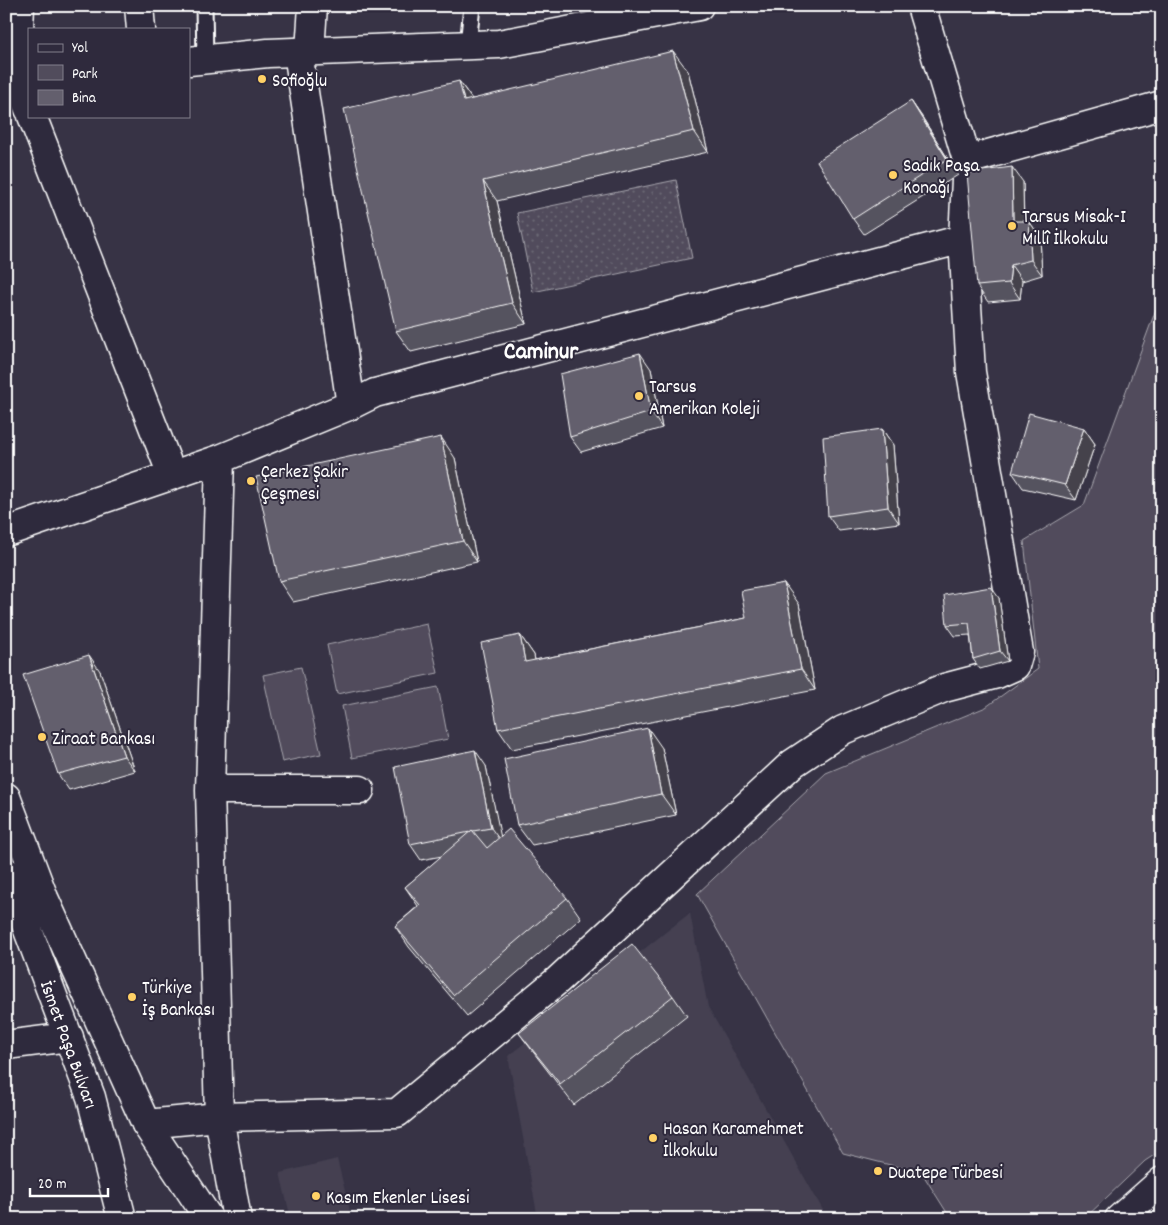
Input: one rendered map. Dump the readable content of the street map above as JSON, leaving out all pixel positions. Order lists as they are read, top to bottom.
{
  "streets": {
    "street": ["İsmet Paşa Bulvarı"]
  },
  "districts": ["Caminur"],
  "places": [
    "Sofioğlu",
    "Sadık Paşa Konağı",
    "Tarsus Misak-I Millî İlkokulu",
    "Tarsus Amerikan Koleji",
    "Çerkez Şakir Çeşmesi",
    "Ziraat Bankası",
    "Türkiye İş Bankası",
    "Hasan Karamehmet İlkokulu",
    "Duatepe Türbesi",
    "Kasım Ekenler Lisesi"
  ],
  "legend": ["Yol", "Park", "Bina"],
  "scale_bar": "20 m"
}
